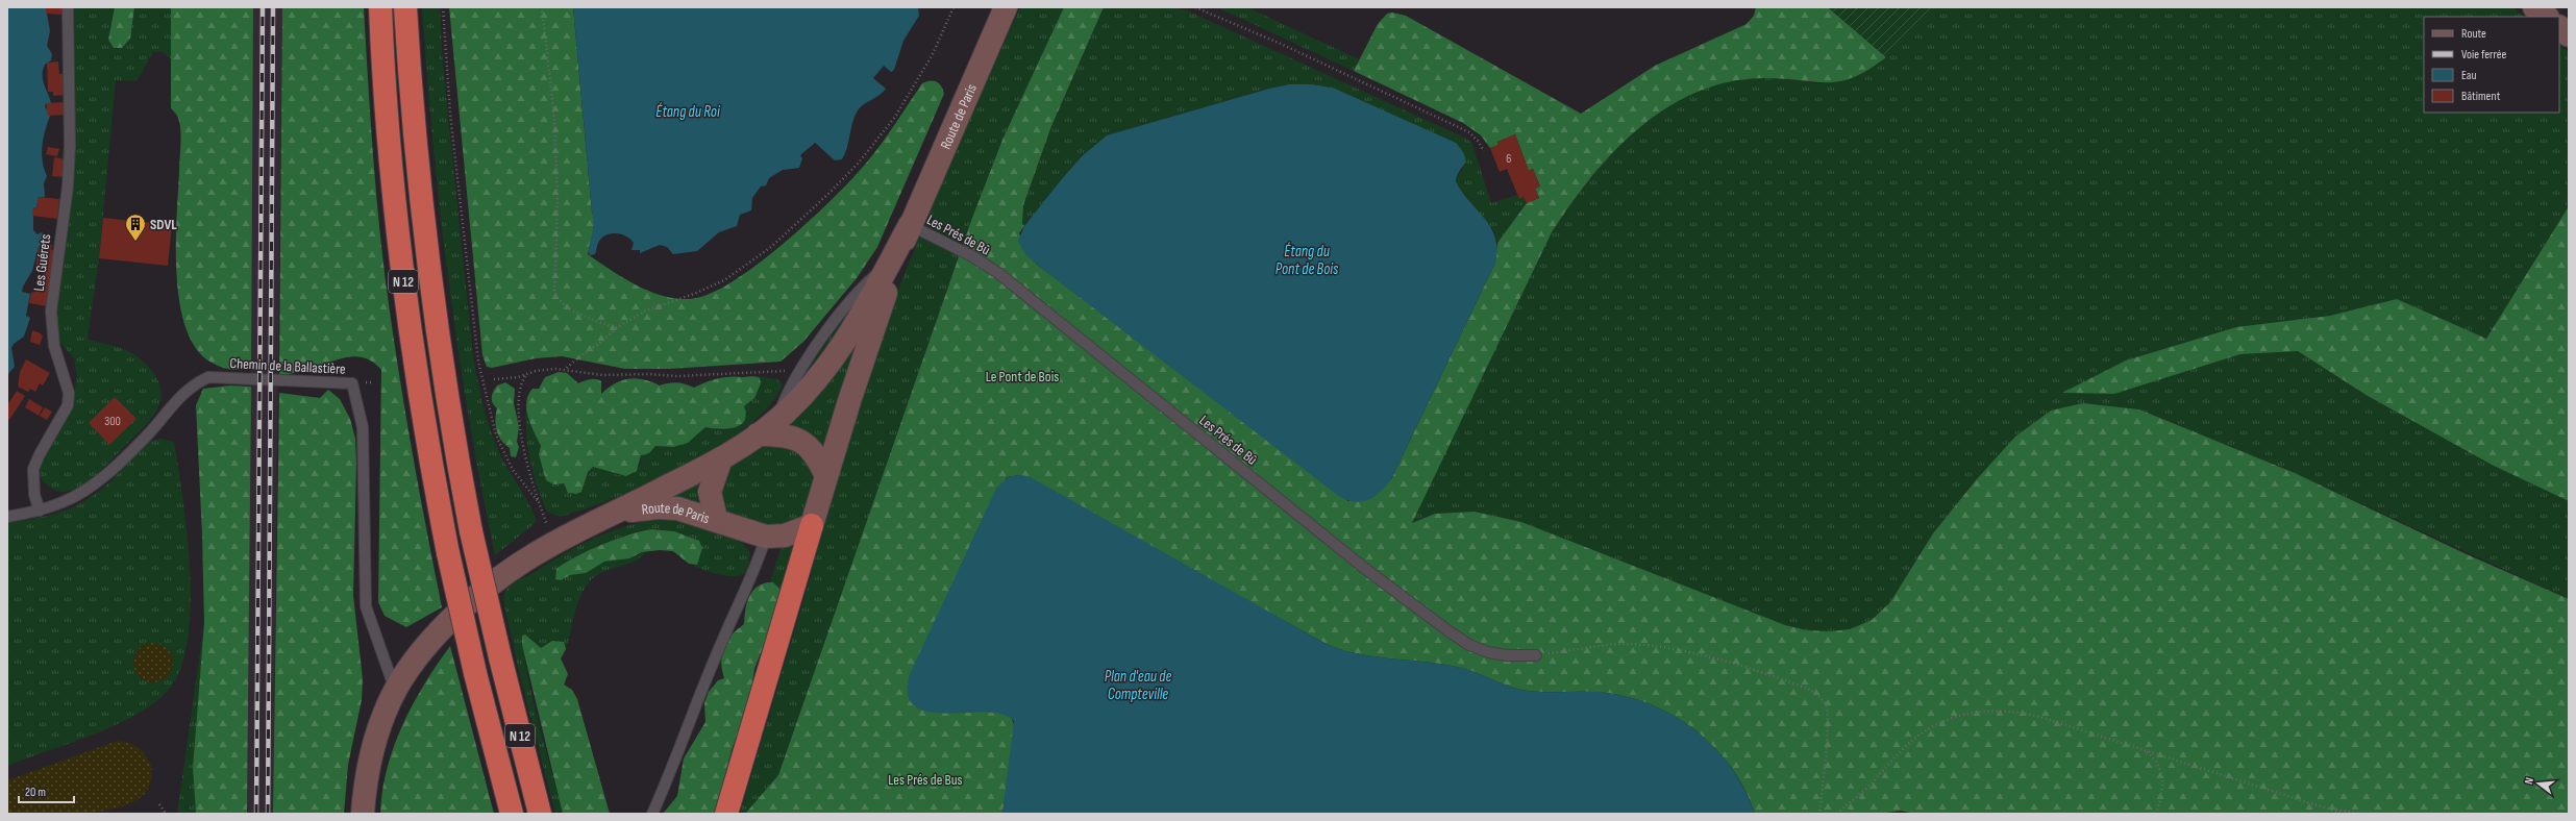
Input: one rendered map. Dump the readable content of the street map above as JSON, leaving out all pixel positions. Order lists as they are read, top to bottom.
{
  "streets": {
    "highway": ["N 12"],
    "street": ["Route de Paris"],
    "lane": ["Les Prés de Bû", "Les Guérets", "Chemin de la Ballastière"]
  },
  "crossings": [
    ["Route de Paris", "Les Prés de Bû"],
    ["Les Guérets", "Chemin de la Ballastière"]
  ],
  "water": ["Étang du Roi", "Étang du Pont de Bois", "Plan d'eau de Compteville"],
  "parks": ["Le Pont de Bois", "Les Prés de Bus"],
  "places": {
    "building": ["SDVL"]
  },
  "house_numbers": ["6", "300"],
  "legend": [
    "Route",
    "Voie ferrée",
    "Eau",
    "Bâtiment"
  ],
  "scale_bar": "20 m",
  "north": "left"
}
